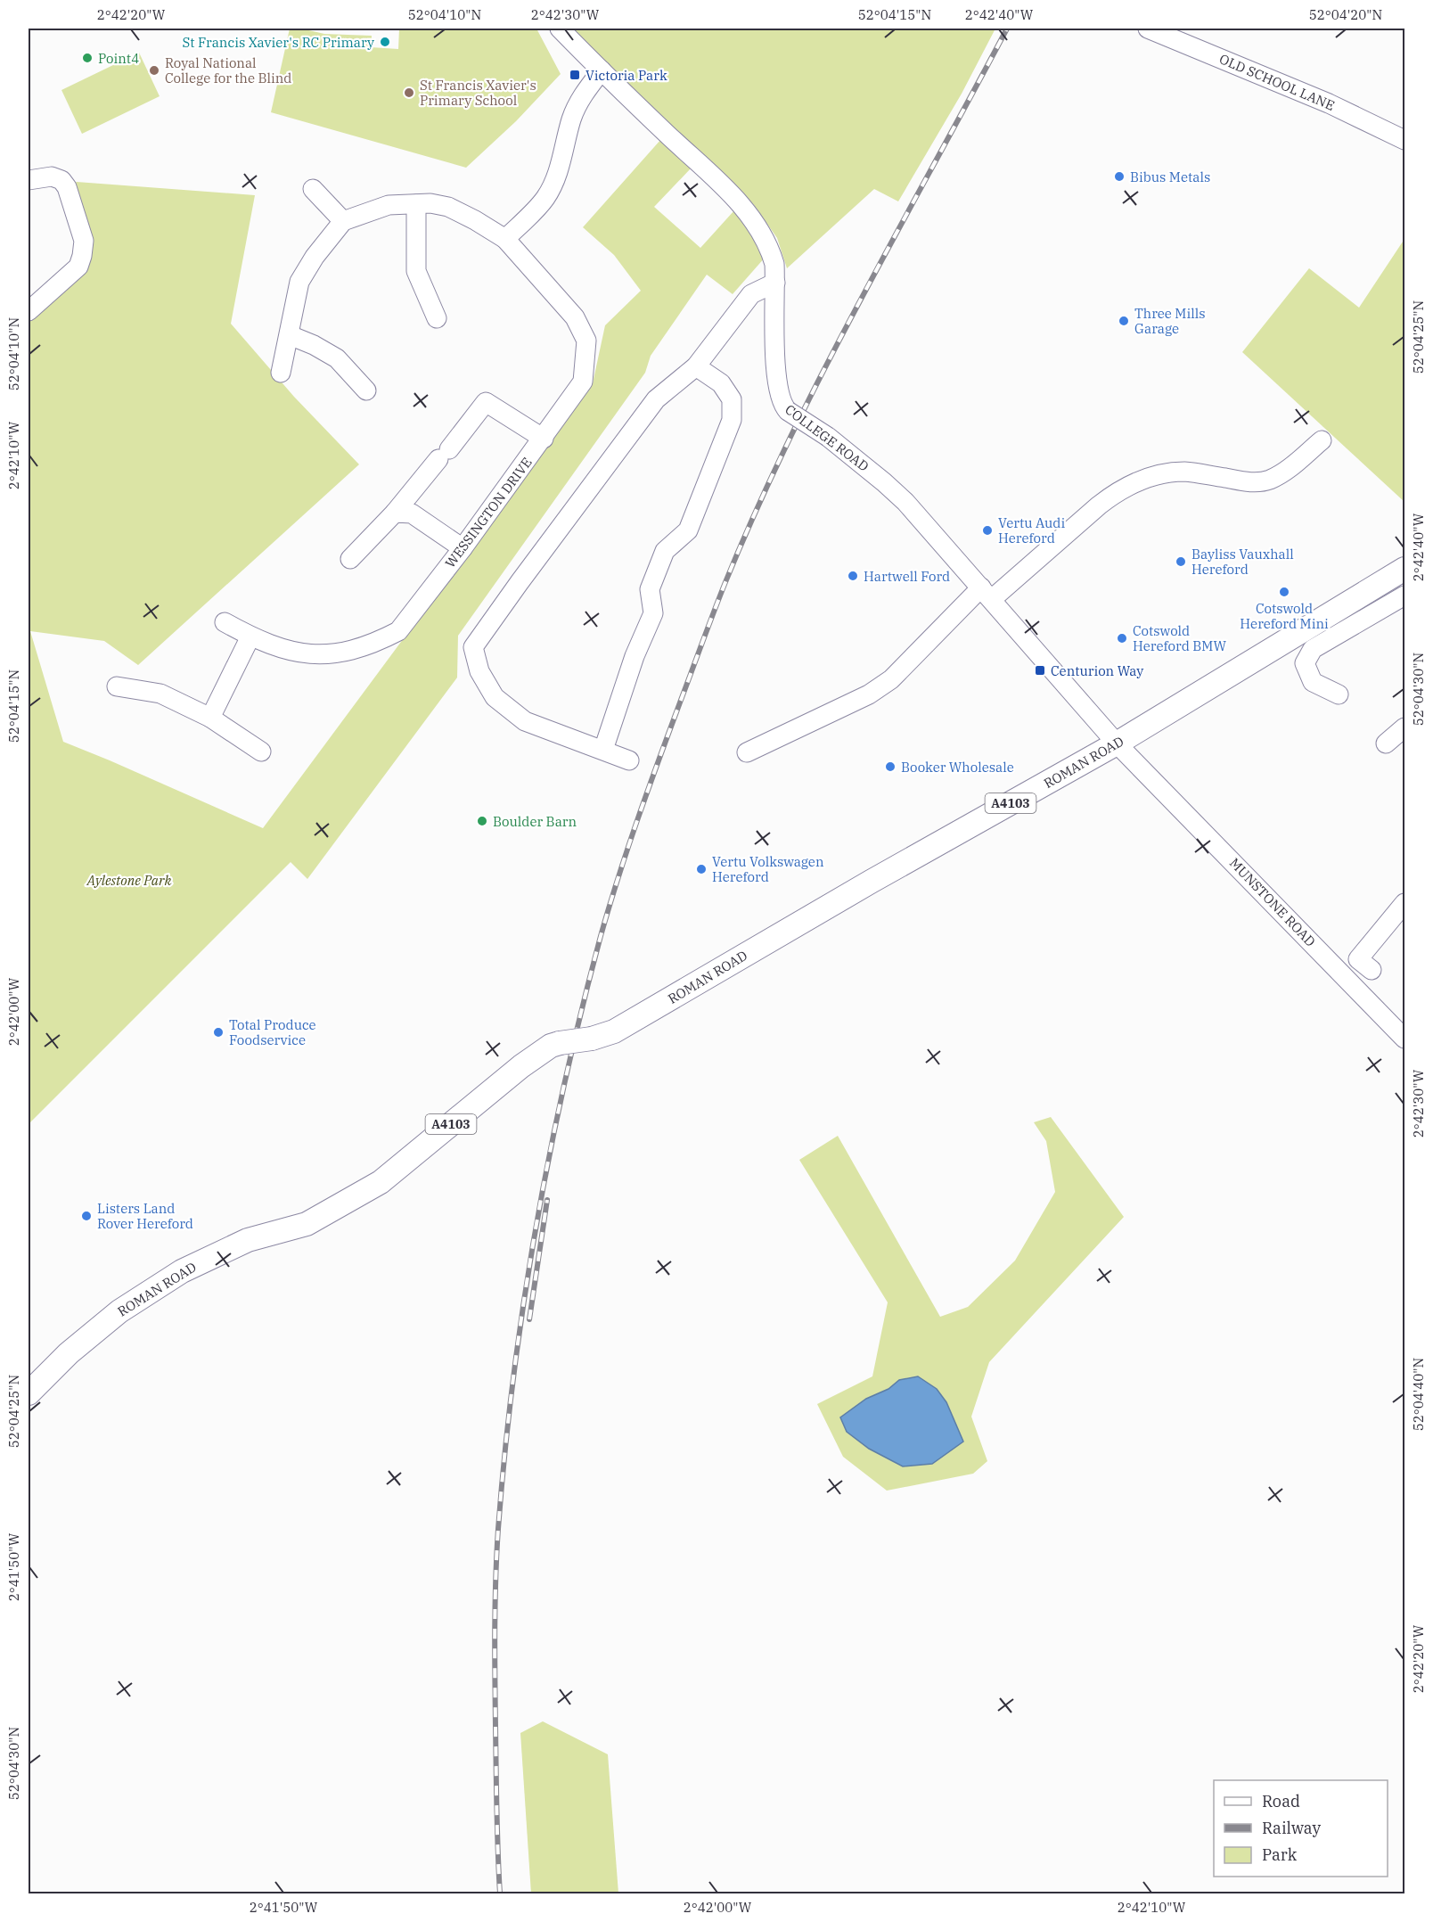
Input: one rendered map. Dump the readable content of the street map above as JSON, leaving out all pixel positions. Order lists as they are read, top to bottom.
{
  "streets": {
    "main road": ["ROMAN ROAD", "A4103"],
    "street": [
      "OLD SCHOOL LANE",
      "COLLEGE ROAD",
      "WESSINGTON DRIVE",
      "MUNSTONE ROAD"
    ]
  },
  "crossings": [
    ["COLLEGE ROAD", "ROMAN ROAD"],
    ["COLLEGE ROAD", "MUNSTONE ROAD"],
    ["ROMAN ROAD", "MUNSTONE ROAD"]
  ],
  "parks": ["Aylestone Park"],
  "places": {
    "other": [
      "St Francis Xavier's RC Primary",
      "Point4",
      "Royal National College for the Blind",
      "St Francis Xavier's Primary School",
      "Bibus Metals",
      "Three Mills Garage",
      "Vertu Audi Hereford",
      "Bayliss Vauxhall Hereford",
      "Hartwell Ford",
      "Cotswold Hereford Mini",
      "Cotswold Hereford BMW",
      "Booker Wholesale",
      "Boulder Barn",
      "Vertu Volkswagen Hereford",
      "Total Produce Foodservice",
      "Listers Land Rover Hereford"
    ],
    "transit": ["Victoria Park", "Centurion Way"]
  },
  "legend": ["Road", "Railway", "Park"],
  "coordinates": [
    "2°42'20\"W",
    "52°04'10\"N",
    "2°42'30\"W",
    "52°04'15\"N",
    "2°42'40\"W",
    "52°04'20\"N",
    "52°04'25\"N",
    "2°42'10\"W",
    "52°04'30\"N",
    "2°42'00\"W",
    "52°04'40\"N",
    "2°41'50\"W"
  ]
}
